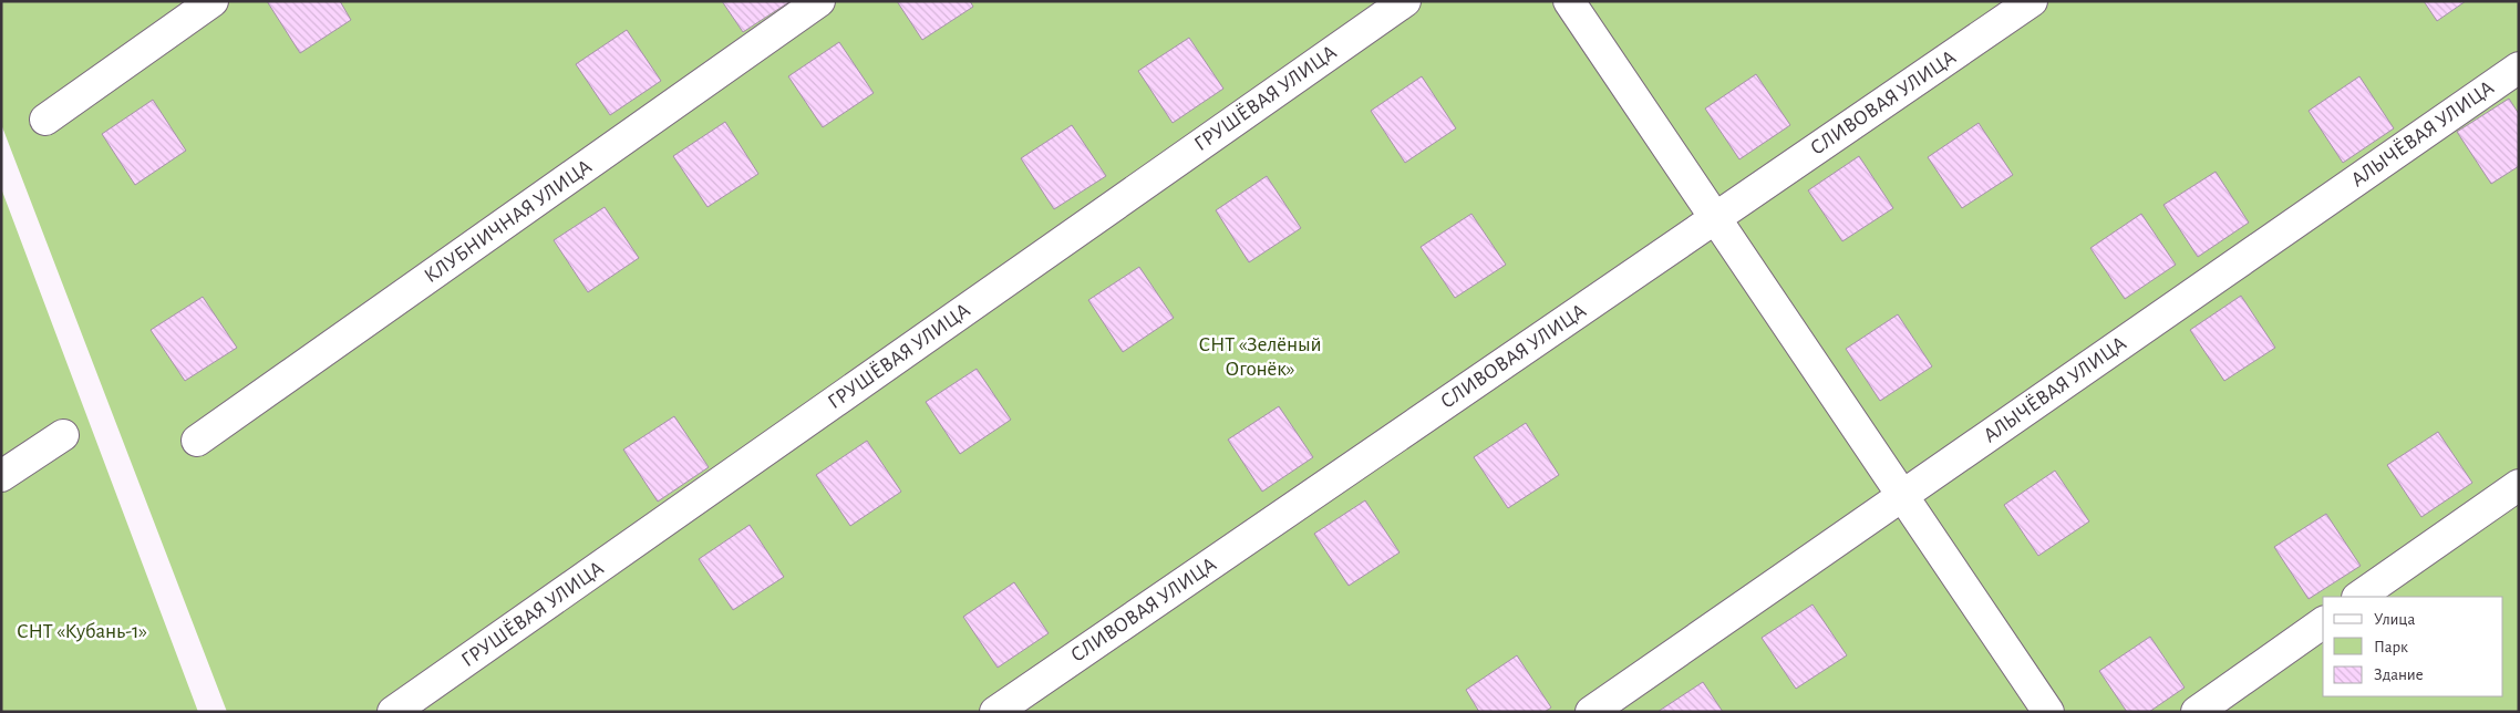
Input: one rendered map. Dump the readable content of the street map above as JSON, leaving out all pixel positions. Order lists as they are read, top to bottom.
{
  "streets": {
    "street": [
      "ГРУШЁВАЯ УЛИЦА",
      "СЛИВОВАЯ УЛИЦА",
      "АЛЫЧЁВАЯ УЛИЦА",
      "КЛУБНИЧНАЯ УЛИЦА"
    ]
  },
  "parks": ["СНТ «Зелёный Огонёк»", "СНТ «Кубань-1»"],
  "legend": ["Улица", "Парк", "Здание"]
}
